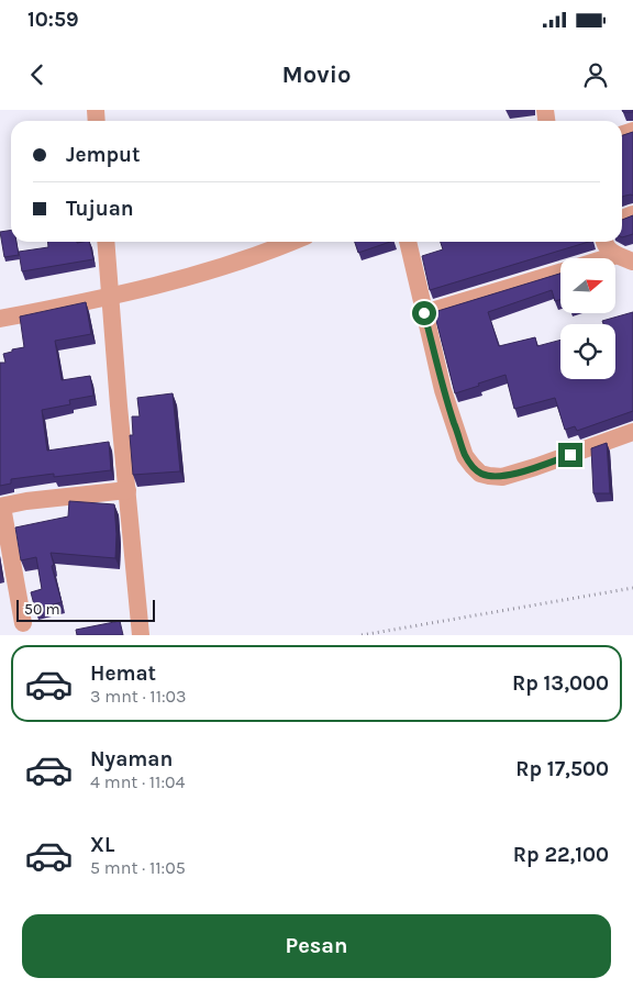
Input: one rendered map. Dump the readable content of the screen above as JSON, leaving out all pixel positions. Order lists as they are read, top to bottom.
{
  "scale_bar": "50 m",
  "north": "right",
  "page": {
    "status": "10:59",
    "header": "Movio",
    "banner": ["Jemput", "Tujuan"],
    "scale": "50 m",
    "list": [
      {
        "name": "Hemat",
        "note": "3 mnt · 11:03",
        "value": "Rp 13,000"
      },
      {
        "name": "Nyaman",
        "note": "4 mnt · 11:04",
        "value": "Rp 17,500"
      },
      {
        "name": "XL",
        "note": "5 mnt · 11:05",
        "value": "Rp 22,100"
      }
    ],
    "buttons": "Pesan"
  }
}
